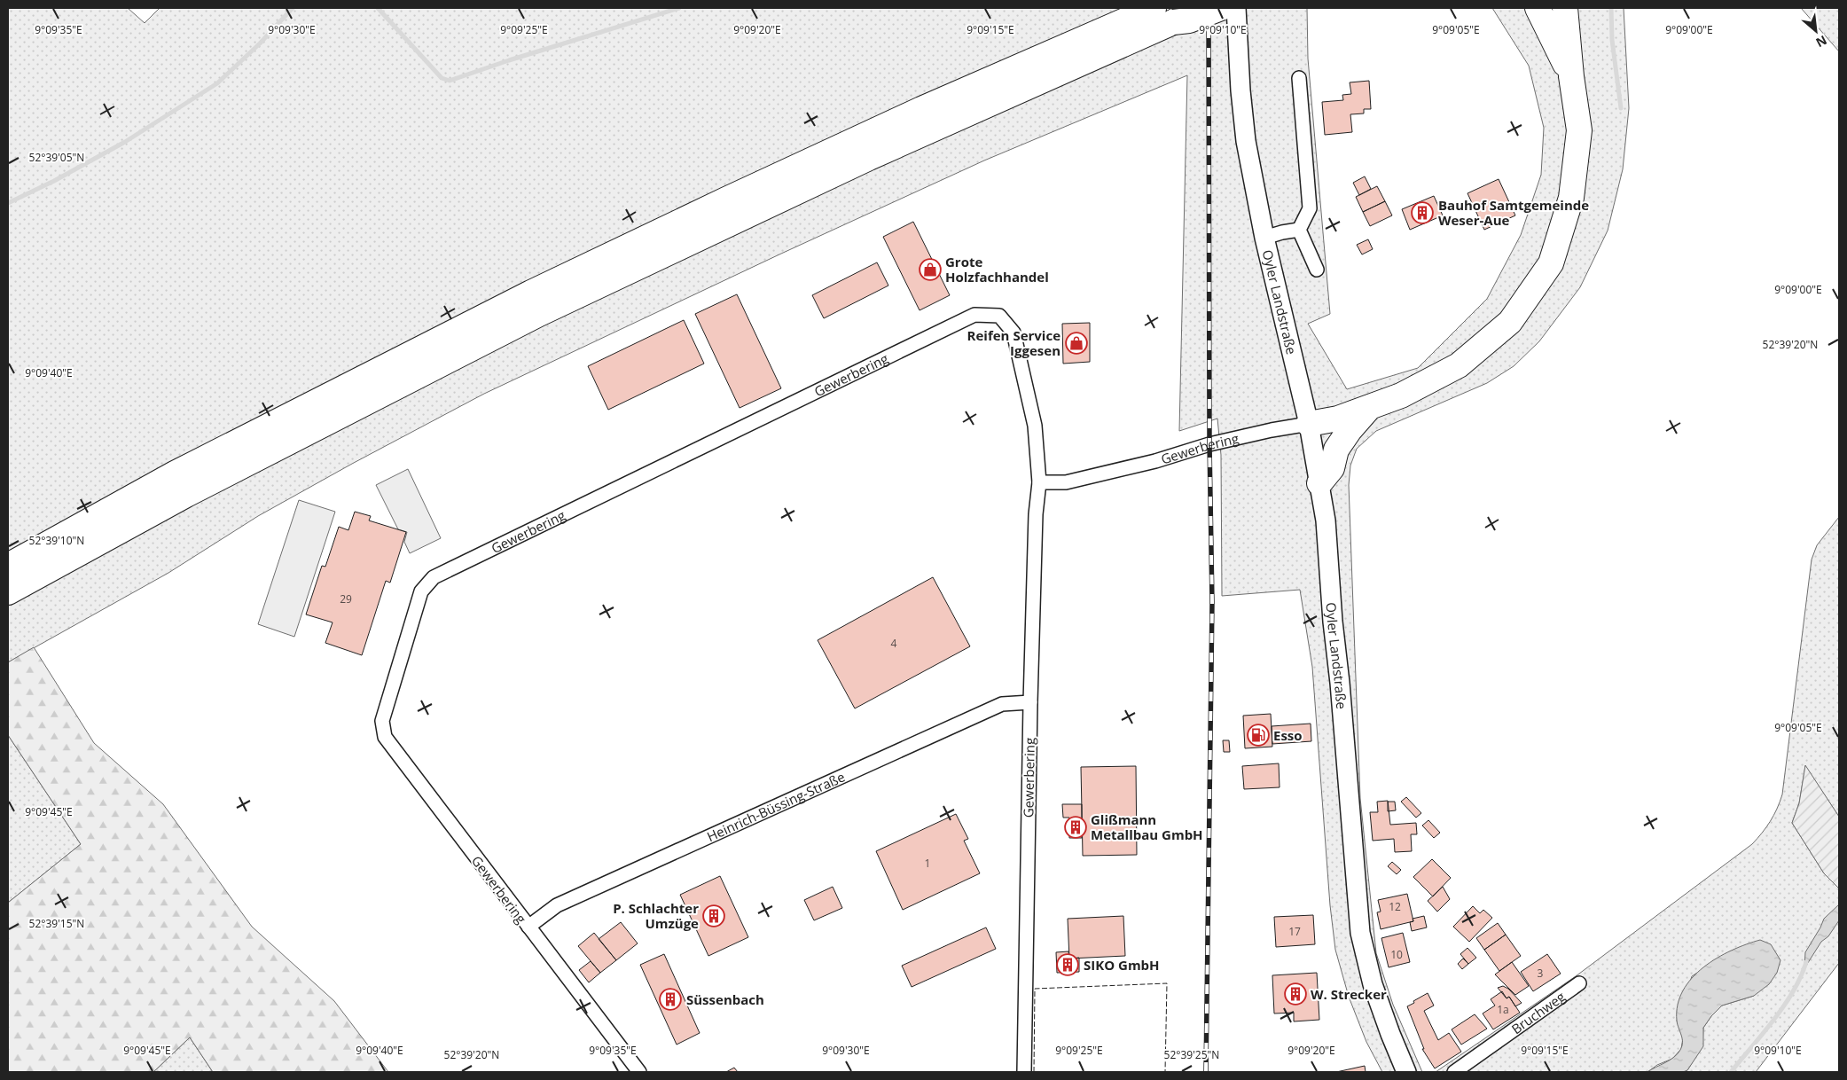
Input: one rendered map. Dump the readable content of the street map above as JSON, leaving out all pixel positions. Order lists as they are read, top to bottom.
{
  "streets": {
    "main road": ["Oyler Landstraße"],
    "street": ["Gewerbering", "Heinrich-Büssing-Straße", "Bruchweg"]
  },
  "crossings": [
    ["Oyler Landstraße", "Gewerbering"],
    ["Gewerbering", "Heinrich-Büssing-Straße"]
  ],
  "places": {
    "building": [
      "Bauhof Samtgemeinde Weser-Aue",
      "Glißmann Metallbau GmbH",
      "P. Schlachter Umzüge",
      "SIKO GmbH",
      "W. Strecker",
      "Süssenbach"
    ],
    "shop": ["Grote Holzfachhandel", "Reifen Service Iggesen"],
    "fuel station": ["Esso"]
  },
  "house_numbers": [
    "29",
    "4",
    "1",
    "12",
    "17",
    "10",
    "3",
    "1a"
  ],
  "north": "bottom right",
  "coordinates": [
    "9°09'35\"E",
    "9°09'30\"E",
    "9°09'25\"E",
    "9°09'20\"E",
    "9°09'15\"E",
    "9°09'10\"E",
    "9°09'05\"E",
    "9°09'00\"E",
    "52°39'05\"N",
    "52°39'20\"N",
    "9°09'40\"E",
    "52°39'10\"N",
    "9°09'45\"E",
    "52°39'15\"N",
    "52°39'25\"N"
  ]
}
